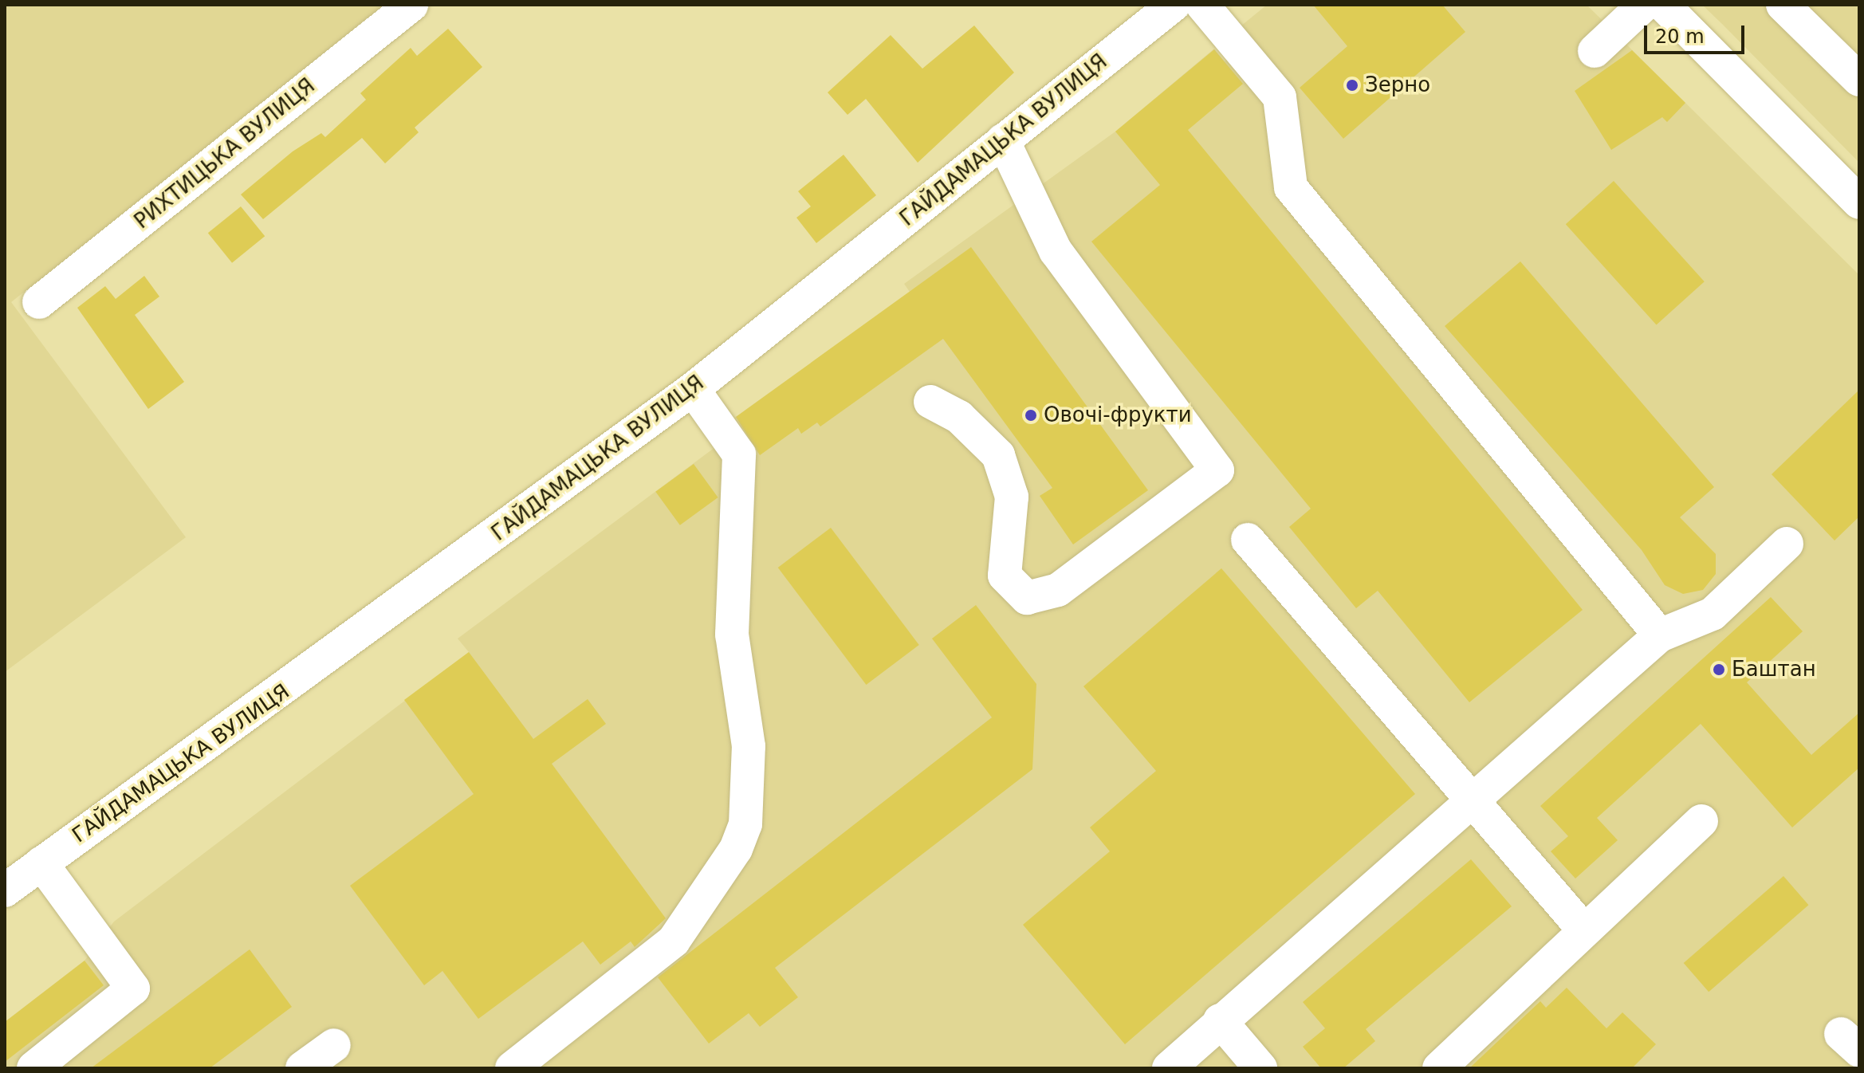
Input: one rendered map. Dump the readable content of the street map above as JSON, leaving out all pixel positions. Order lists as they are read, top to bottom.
{
  "streets": {
    "street": ["ГАЙДАМАЦЬКА ВУЛИЦЯ", "РИХТИЦЬКА ВУЛИЦЯ"]
  },
  "places": ["Зерно", "Овочі-фрукти", "Баштан"],
  "scale_bar": "20 m"
}
